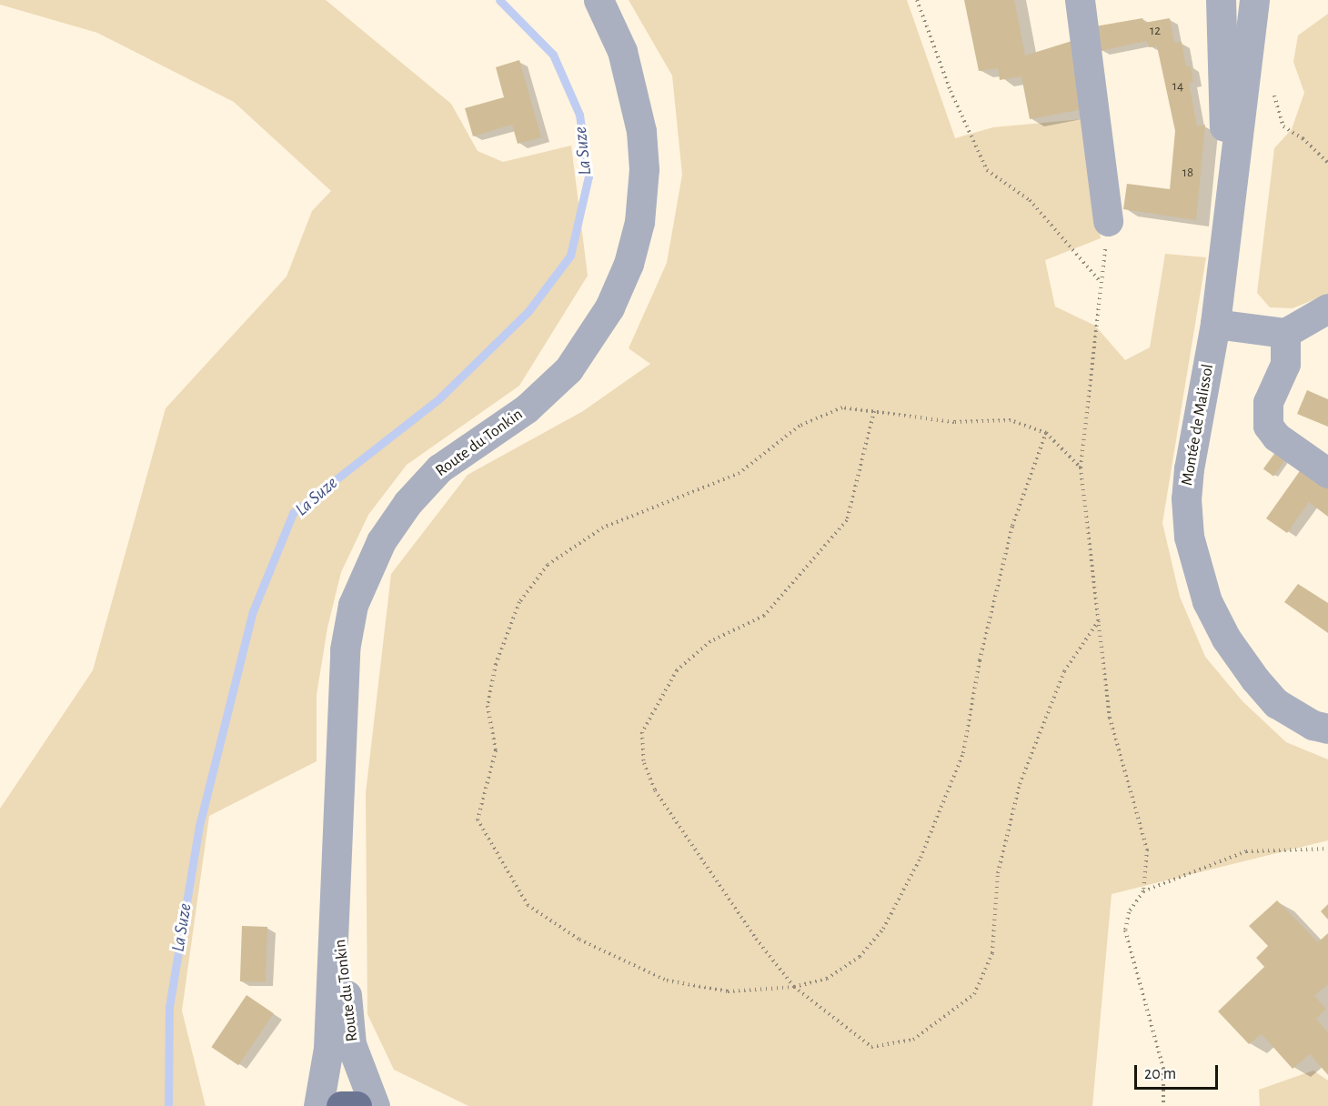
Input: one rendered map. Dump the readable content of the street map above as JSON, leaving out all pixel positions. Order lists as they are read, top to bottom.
{
  "streets": {
    "street": ["Montée de Malissol", "Route du Tonkin"]
  },
  "water": ["La Suze"],
  "house_numbers": ["12", "14", "18"],
  "scale_bar": "20 m"
}
